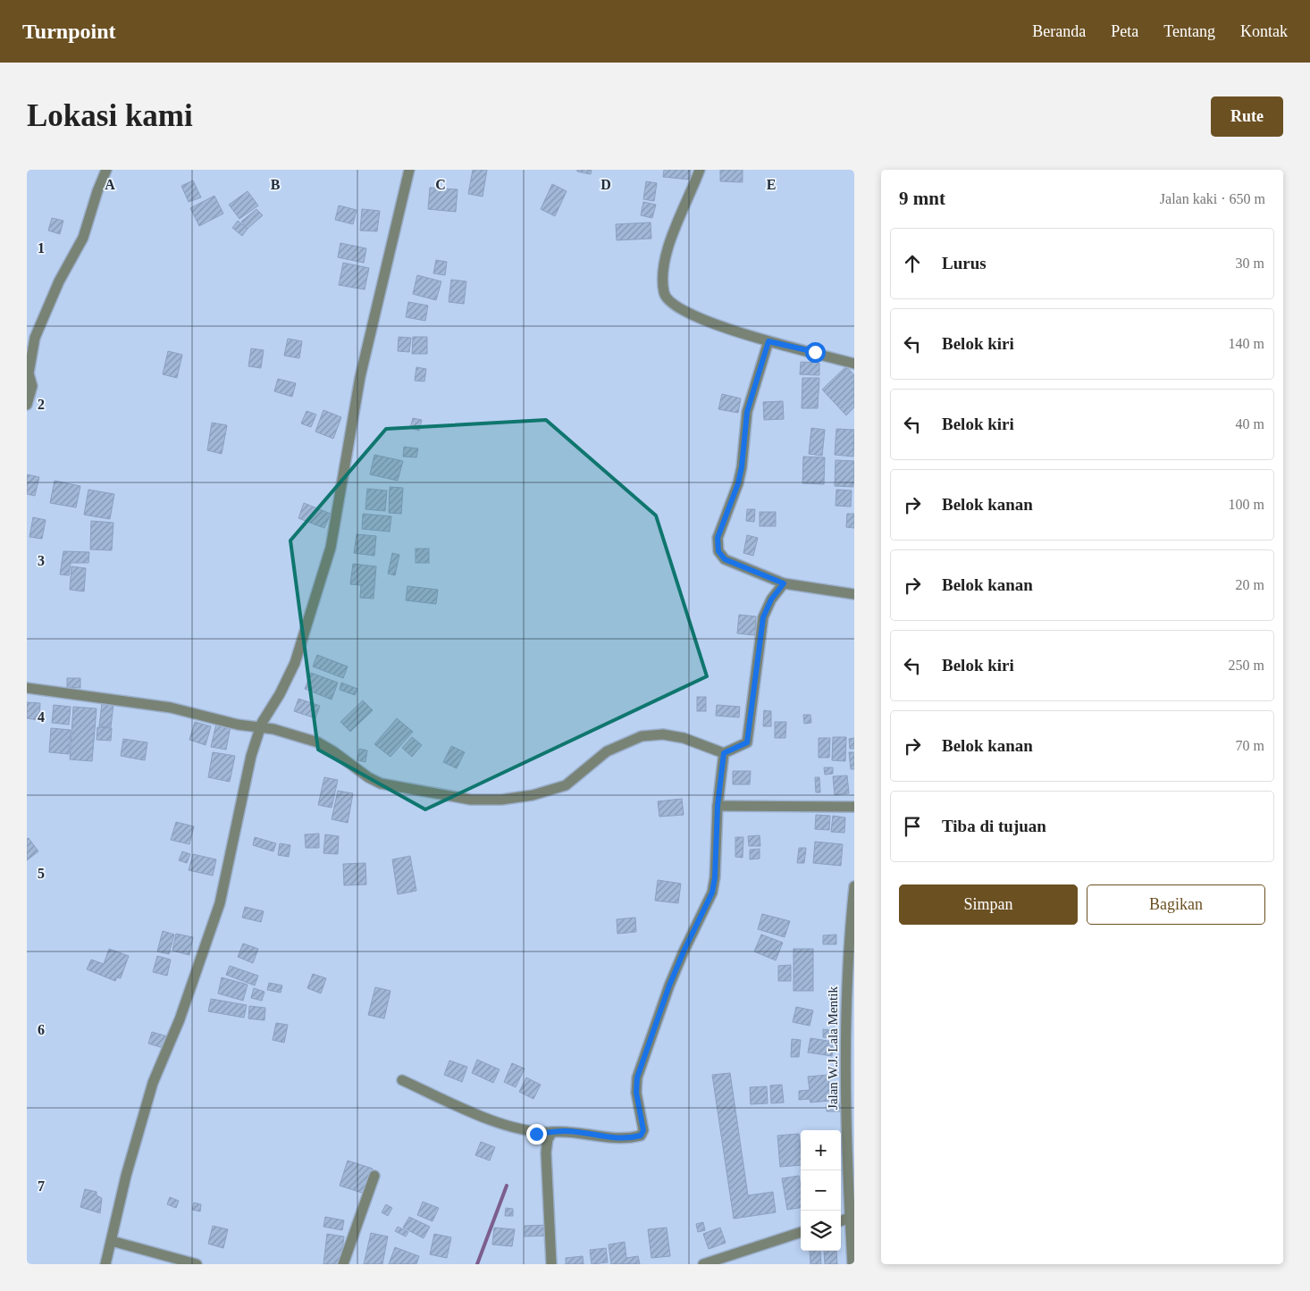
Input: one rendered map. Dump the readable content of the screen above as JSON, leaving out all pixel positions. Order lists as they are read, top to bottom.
{
  "streets": {
    "street": ["Jalan W.J. Lala Mentik"]
  },
  "page": {
    "header": "Turnpoint",
    "nav": [
      "Beranda",
      "Peta",
      "Tentang",
      "Kontak"
    ],
    "buttons": [
      "Rute",
      ["Simpan", "Bagikan"]
    ],
    "title": "Lokasi kami",
    "heading": ["9 mnt", "Jalan kaki · 650 m"],
    "list": [
      ["Lurus", "30 m"],
      ["Belok kiri", "140 m"],
      ["Belok kiri", "40 m"],
      ["Belok kanan", "100 m"],
      ["Belok kanan", "20 m"],
      ["Belok kiri", "250 m"],
      ["Belok kanan", "70 m"],
      "Tiba di tujuan"
    ],
    "map_buttons": ["+", "−"]
  },
  "grid": {
    "columns": [
      "A",
      "B",
      "C",
      "D",
      "E"
    ],
    "rows": [
      "1",
      "2",
      "3",
      "4",
      "5",
      "6",
      "7"
    ]
  }
}
